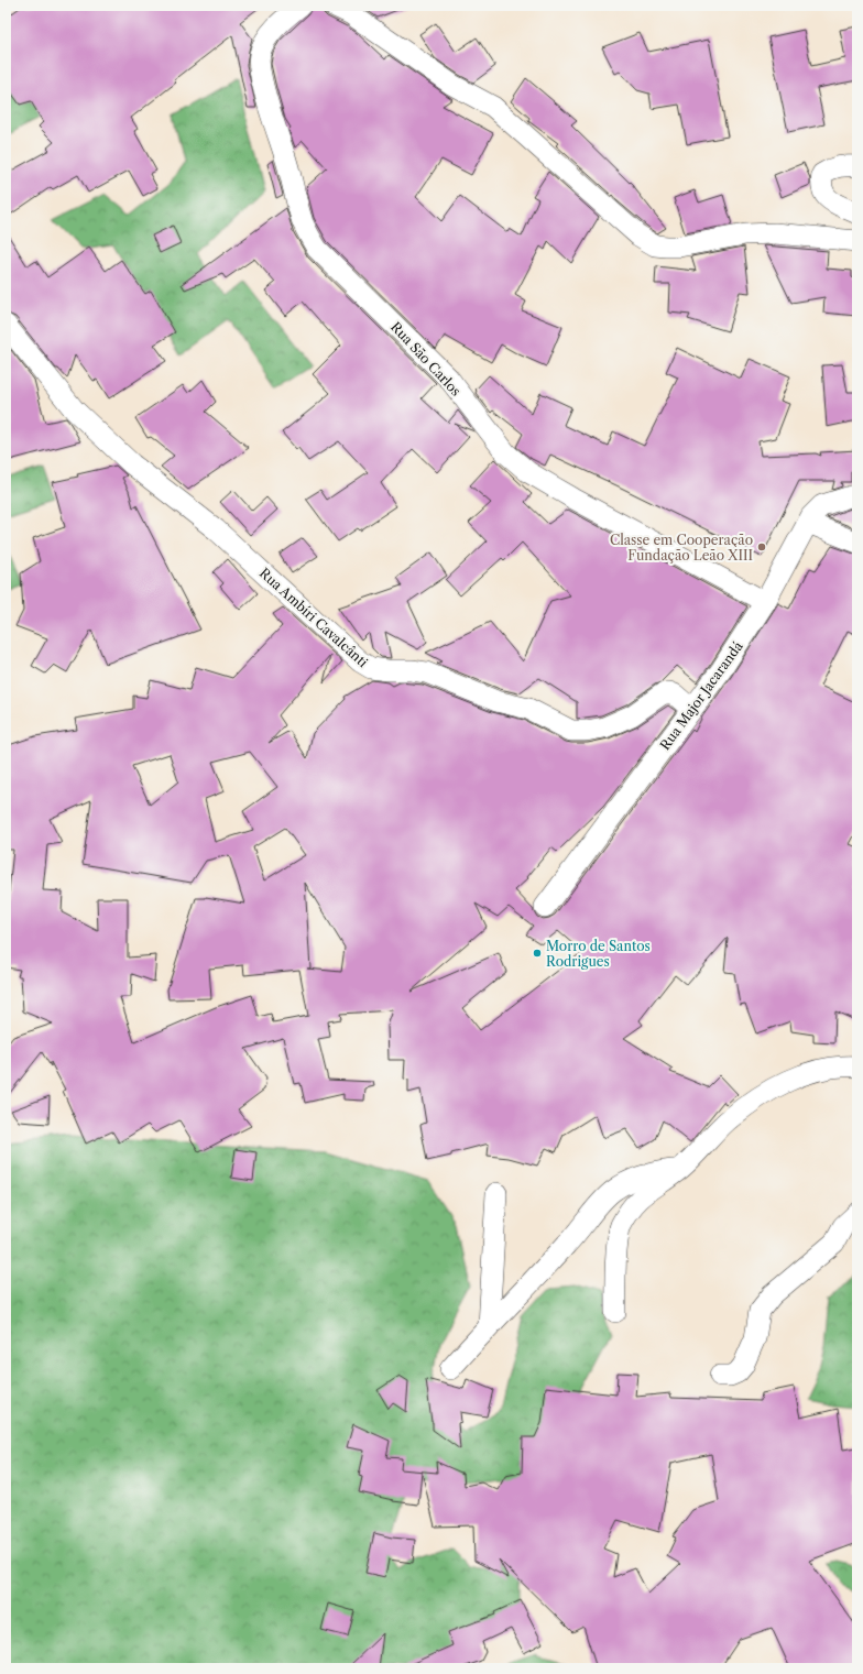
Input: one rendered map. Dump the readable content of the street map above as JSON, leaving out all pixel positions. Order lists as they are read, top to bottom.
{
  "streets": {
    "street": ["Rua São Carlos", "Rua Ambíri Cavalcânti", "Rua Major Jacarandá"]
  },
  "crossings": [
    ["Rua São Carlos", "Rua Major Jacarandá"],
    ["Rua Ambíri Cavalcânti", "Rua Major Jacarandá"]
  ],
  "places": ["Classe em Cooperação Fundação Leão XIII", "Morro de Santos Rodrigues"]
}
